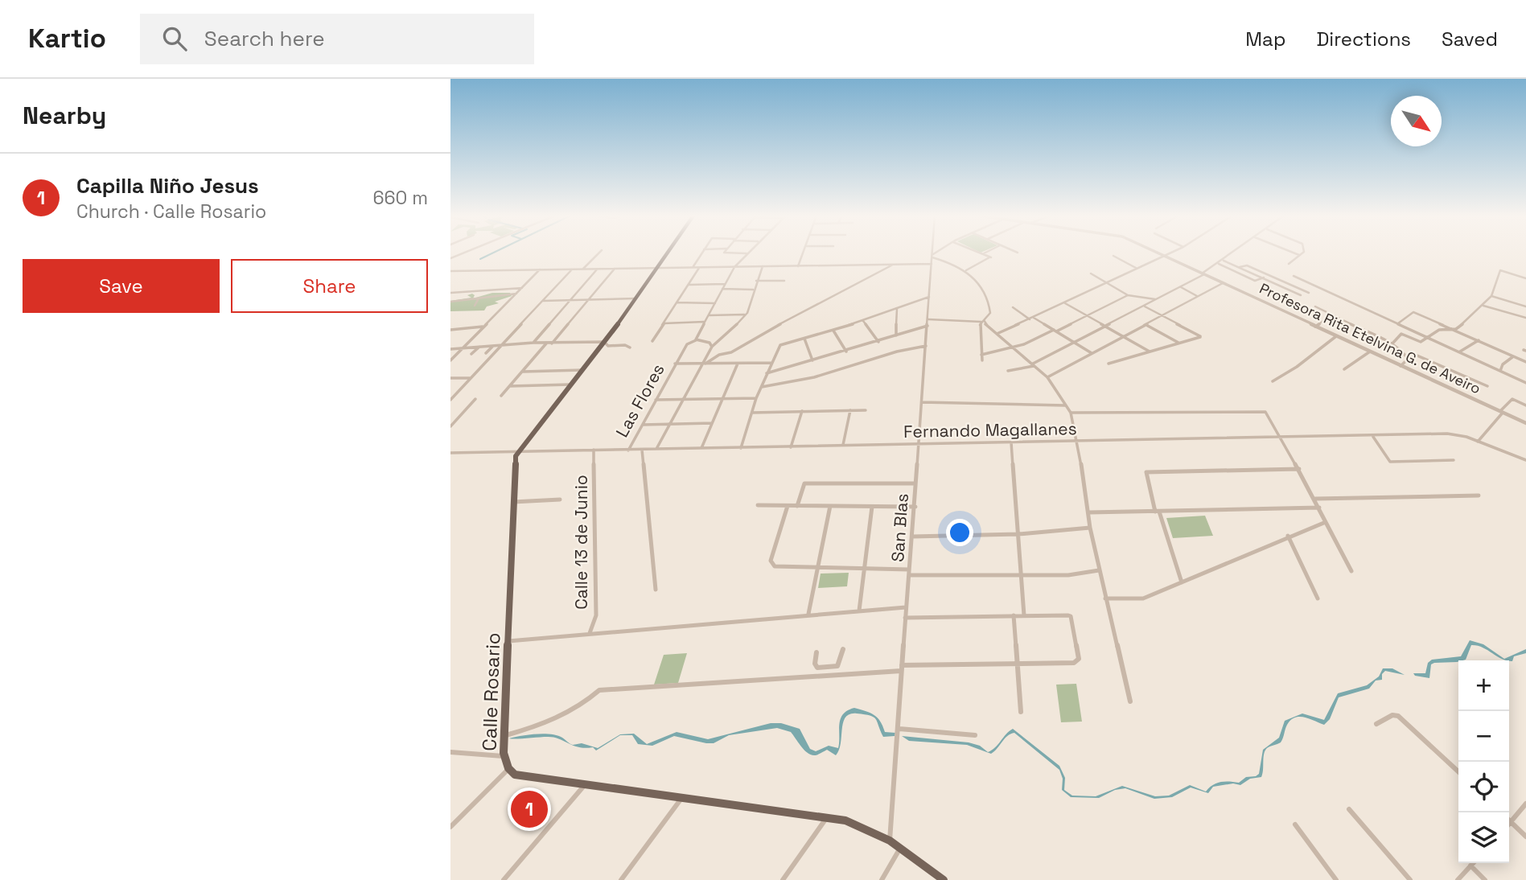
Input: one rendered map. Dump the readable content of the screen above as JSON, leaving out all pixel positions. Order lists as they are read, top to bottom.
{
  "streets": {
    "main road": ["Calle Rosario"],
    "street": [
      "Profesora Rita Etelvina G. de Aveiro",
      "Las Flores",
      "Fernando Magallanes",
      "San Blas",
      "Calle 13 de Junio"
    ]
  },
  "crossings": [
    ["Las Flores", "Fernando Magallanes"],
    ["Fernando Magallanes", "San Blas"],
    ["Fernando Magallanes", "Calle 13 de Junio"],
    ["Fernando Magallanes", "Calle Rosario"],
    ["San Blas", "Calle Rosario"]
  ],
  "north": "bottom right",
  "page": {
    "header": "Kartio",
    "search": "Search here",
    "nav": ["Map", "Directions", "Saved"],
    "heading": "Nearby",
    "list": [
      {
        "mark": "1",
        "name": "Capilla Niño Jesus",
        "note": "Church · Calle Rosario",
        "value": "660 m"
      }
    ],
    "buttons": ["Save", "Share"],
    "map_buttons": ["+", "−"],
    "pins": "1"
  }
}
